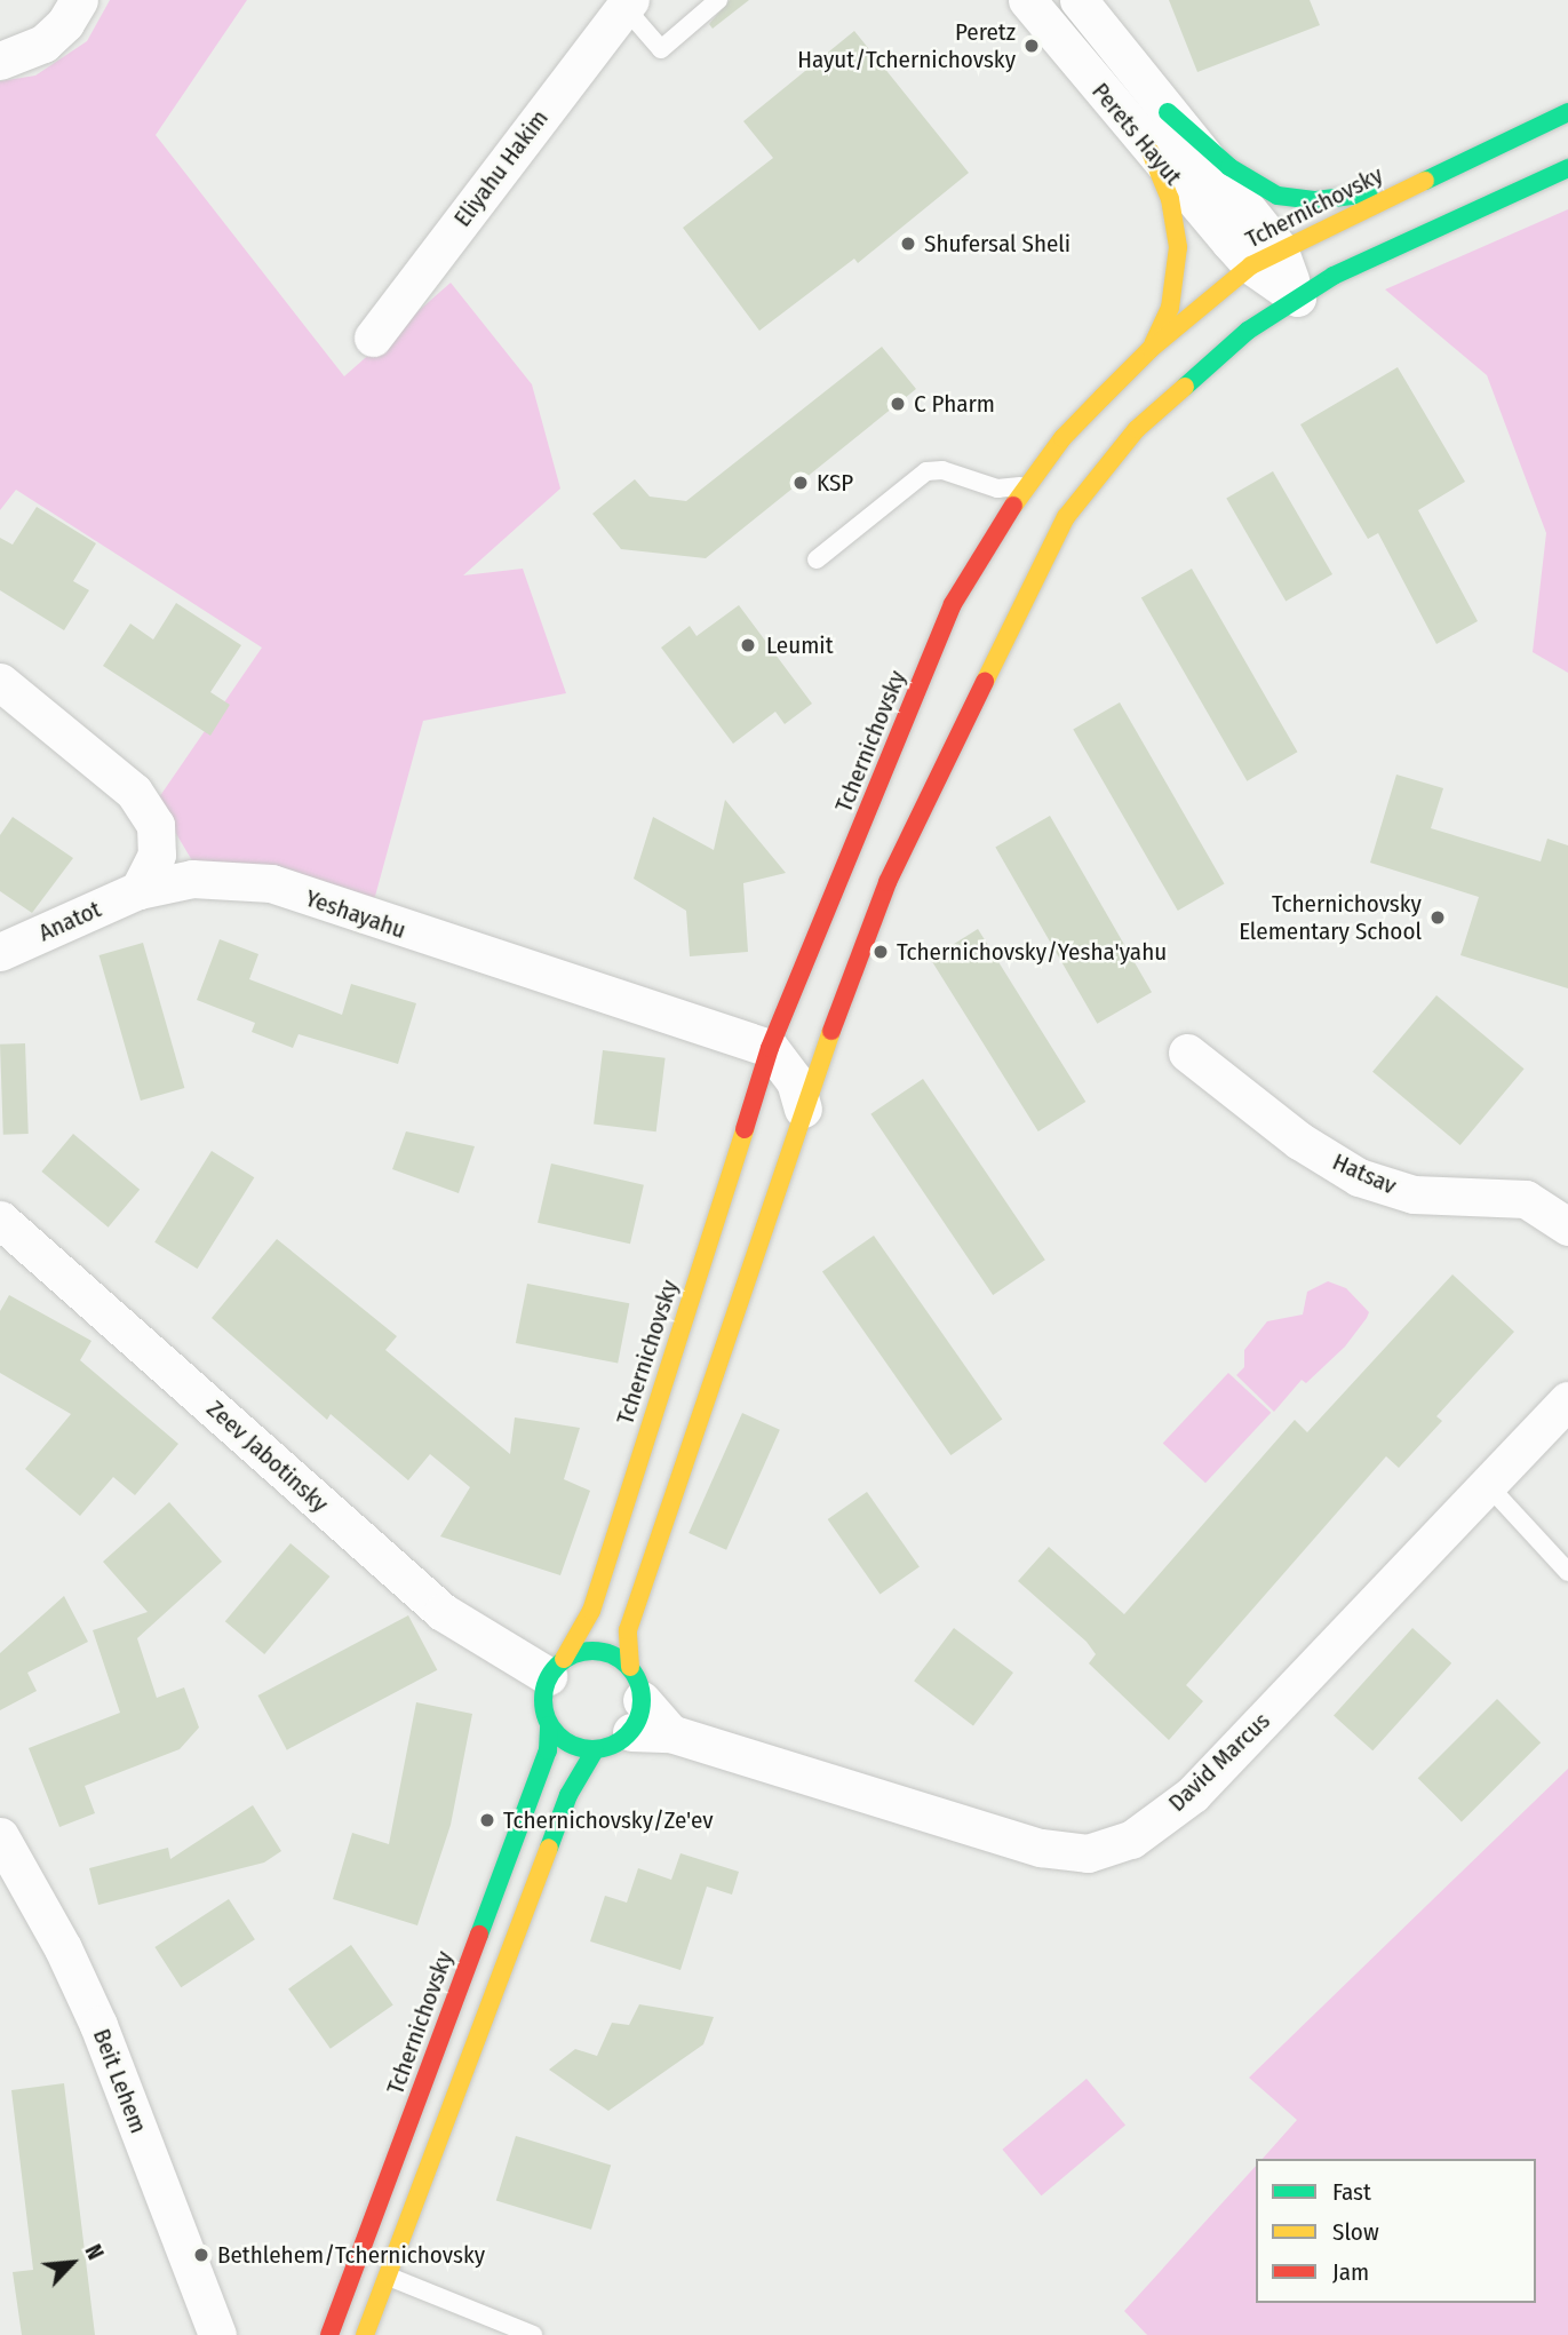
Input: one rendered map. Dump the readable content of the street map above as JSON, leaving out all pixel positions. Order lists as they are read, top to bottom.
{
  "streets": {
    "street": [
      "Perets Hayut",
      "Eliyahu Hakim",
      "Tchernichovsky",
      "Yeshayahu",
      "Anatot",
      "Hatsav",
      "Zeev Jabotinsky",
      "David Marcus",
      "Beit Lehem"
    ]
  },
  "crossings": [
    ["Perets Hayut", "Tchernichovsky"],
    ["Tchernichovsky", "Yeshayahu"],
    ["Tchernichovsky", "Zeev Jabotinsky"],
    ["Tchernichovsky", "David Marcus"],
    ["Yeshayahu", "Anatot"],
    ["Zeev Jabotinsky", "David Marcus"]
  ],
  "places": [
    "Peretz Hayut/Tchernichovsky",
    "Shufersal Sheli",
    "C Pharm",
    "KSP",
    "Leumit",
    "Tchernichovsky Elementary School",
    "Tchernichovsky/Yesha'yahu",
    "Tchernichovsky/Ze'ev",
    "Bethlehem/Tchernichovsky"
  ],
  "legend": ["Fast", "Slow", "Jam"],
  "north": "top right"
}
